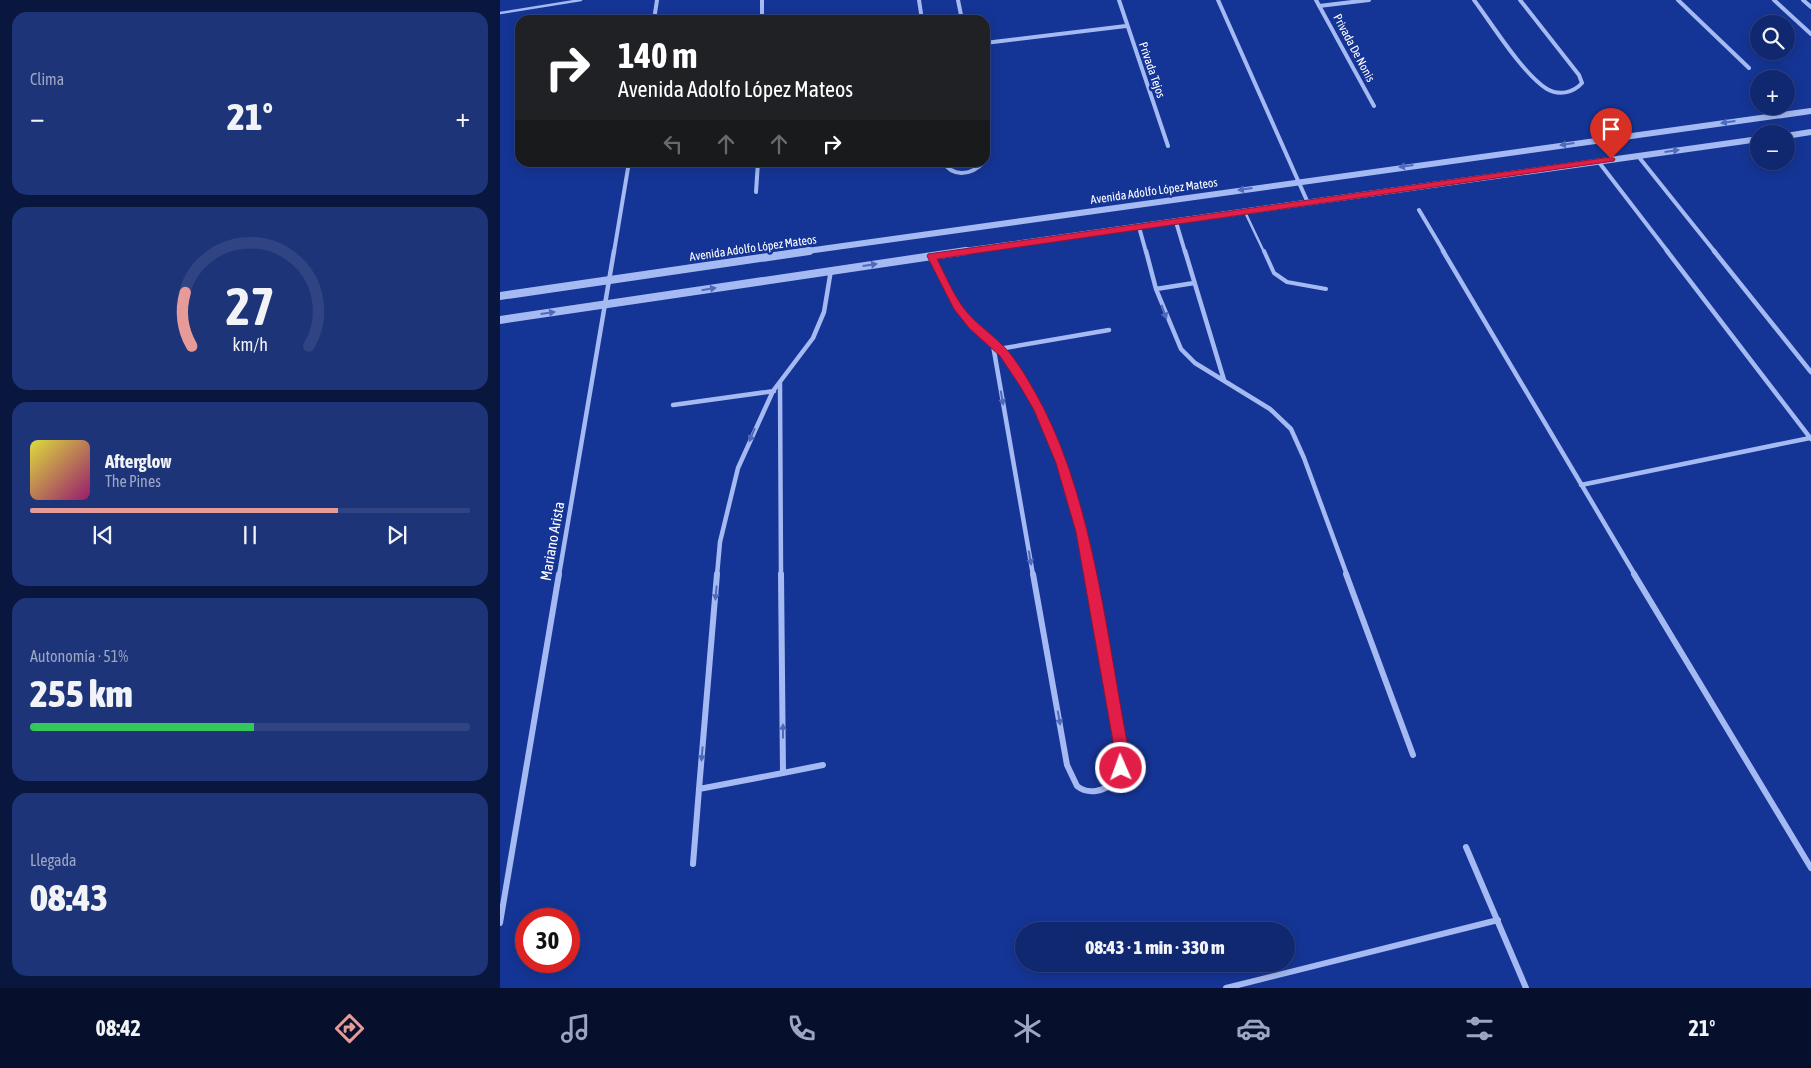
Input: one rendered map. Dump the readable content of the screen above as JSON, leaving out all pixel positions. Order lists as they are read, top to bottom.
{
  "streets": {
    "street": [
      "Privada De Nonis",
      "Privada Tejos",
      "Avenida Adolfo López Mateos",
      "Mariano Arista"
    ]
  },
  "crossings": [
    ["Avenida Adolfo López Mateos", "Mariano Arista"]
  ],
  "page": {
    "tile": [
      "Clima",
      ["Autonomía · 51%", "255 km"],
      ["Llegada", "08:43"]
    ],
    "map_buttons": ["+", "−"],
    "turn": ["140 m", "Avenida Adolfo López Mateos"],
    "heat": ["−", "21°", "+"],
    "song": ["Afterglow", "The Pines"],
    "limit": "30",
    "trip": "08:43 · 1 min · 330 m",
    "tabs": ["08:42", "21°"],
    "gauge": ["27", "km/h"]
  }
}
